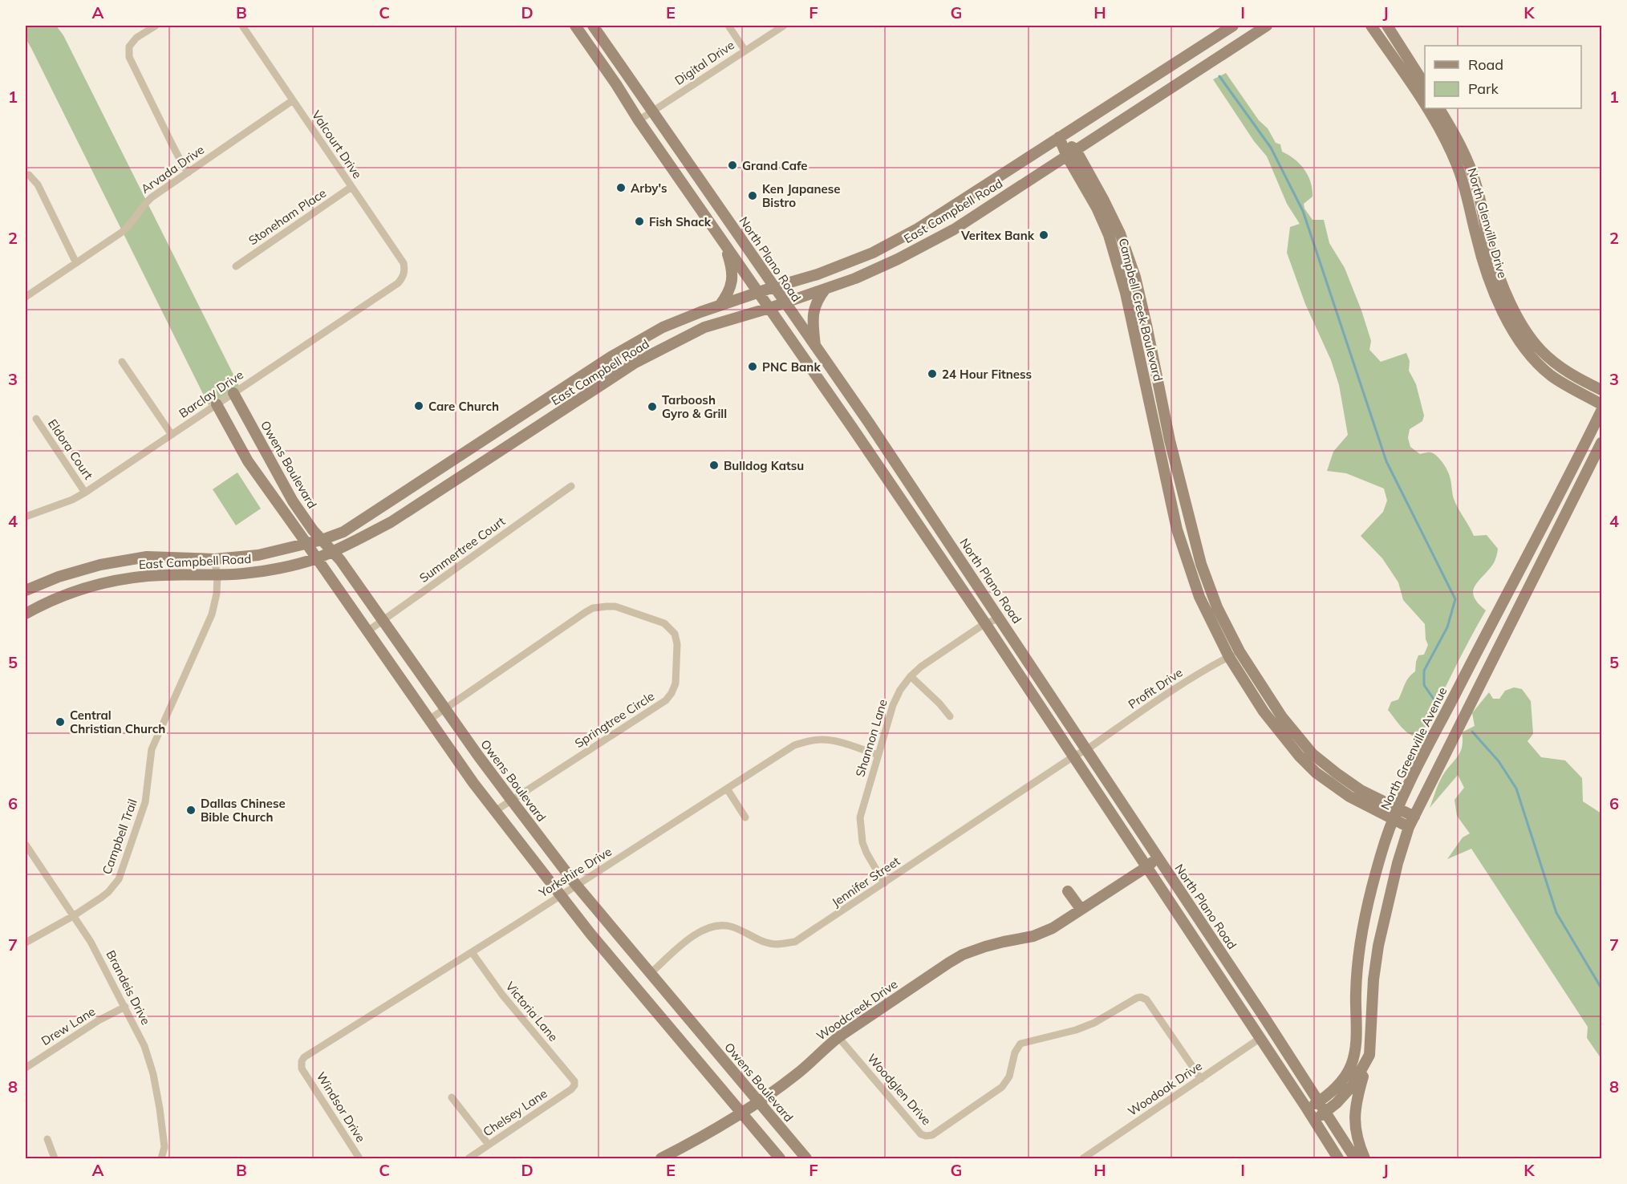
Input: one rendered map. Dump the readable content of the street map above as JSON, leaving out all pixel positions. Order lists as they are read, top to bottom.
{
  "streets": {
    "main road": [
      "East Campbell Road",
      "North Glenville Drive",
      "North Plano Road",
      "Campbell Creek Boulevard",
      "Owens Boulevard",
      "North Greenville Avenue",
      "Woodcreek Drive"
    ],
    "street": [
      "Digital Drive",
      "Valcourt Drive",
      "Arvada Drive",
      "Stoneham Place",
      "Barclay Drive",
      "Eldora Court",
      "Summertree Court",
      "Profit Drive",
      "Springtree Circle",
      "Shannon Lane",
      "Campbell Trail",
      "Yorkshire Drive",
      "Jennifer Street",
      "Brandeis Drive",
      "Victoria Lane",
      "Drew Lane",
      "Woodoak Drive",
      "Woodglen Drive",
      "Windsor Drive",
      "Chelsey Lane"
    ]
  },
  "crossings": [
    ["Digital Drive", "North Plano Road"],
    ["Valcourt Drive", "Arvada Drive"],
    ["Valcourt Drive", "Stoneham Place"],
    ["Valcourt Drive", "Barclay Drive"],
    ["East Campbell Road", "North Plano Road"],
    ["East Campbell Road", "Campbell Creek Boulevard"],
    ["East Campbell Road", "Owens Boulevard"],
    ["East Campbell Road", "Campbell Trail"],
    ["North Plano Road", "Profit Drive"],
    ["North Plano Road", "Shannon Lane"],
    ["North Plano Road", "North Greenville Avenue"],
    ["North Plano Road", "Jennifer Street"],
    ["North Plano Road", "Woodcreek Drive"],
    ["Campbell Creek Boulevard", "Profit Drive"],
    ["Campbell Creek Boulevard", "North Greenville Avenue"],
    ["Barclay Drive", "Eldora Court"],
    ["Barclay Drive", "Owens Boulevard"],
    ["Owens Boulevard", "Summertree Court"],
    ["Owens Boulevard", "Springtree Circle"],
    ["Owens Boulevard", "Yorkshire Drive"],
    ["Owens Boulevard", "Jennifer Street"],
    ["Owens Boulevard", "Woodcreek Drive"],
    ["Profit Drive", "Jennifer Street"],
    ["Shannon Lane", "Yorkshire Drive"],
    ["Shannon Lane", "Jennifer Street"],
    ["Campbell Trail", "Brandeis Drive"],
    ["Yorkshire Drive", "Victoria Lane"],
    ["Yorkshire Drive", "Windsor Drive"],
    ["Brandeis Drive", "Drew Lane"],
    ["Woodcreek Drive", "Woodglen Drive"],
    ["Victoria Lane", "Chelsey Lane"],
    ["Woodoak Drive", "Woodglen Drive"]
  ],
  "places": [
    "Grand Cafe",
    "Arby's",
    "Ken Japanese Bistro",
    "Fish Shack",
    "Veritex Bank",
    "PNC Bank",
    "24 Hour Fitness",
    "Care Church",
    "Tarboosh Gyro & Grill",
    "Bulldog Katsu",
    "Central Christian Church",
    "Dallas Chinese Bible Church"
  ],
  "legend": ["Road", "Park"],
  "grid": {
    "columns": [
      "A",
      "B",
      "C",
      "D",
      "E",
      "F",
      "G",
      "H",
      "I",
      "J",
      "K"
    ],
    "rows": [
      "1",
      "2",
      "3",
      "4",
      "5",
      "6",
      "7",
      "8"
    ]
  }
}
